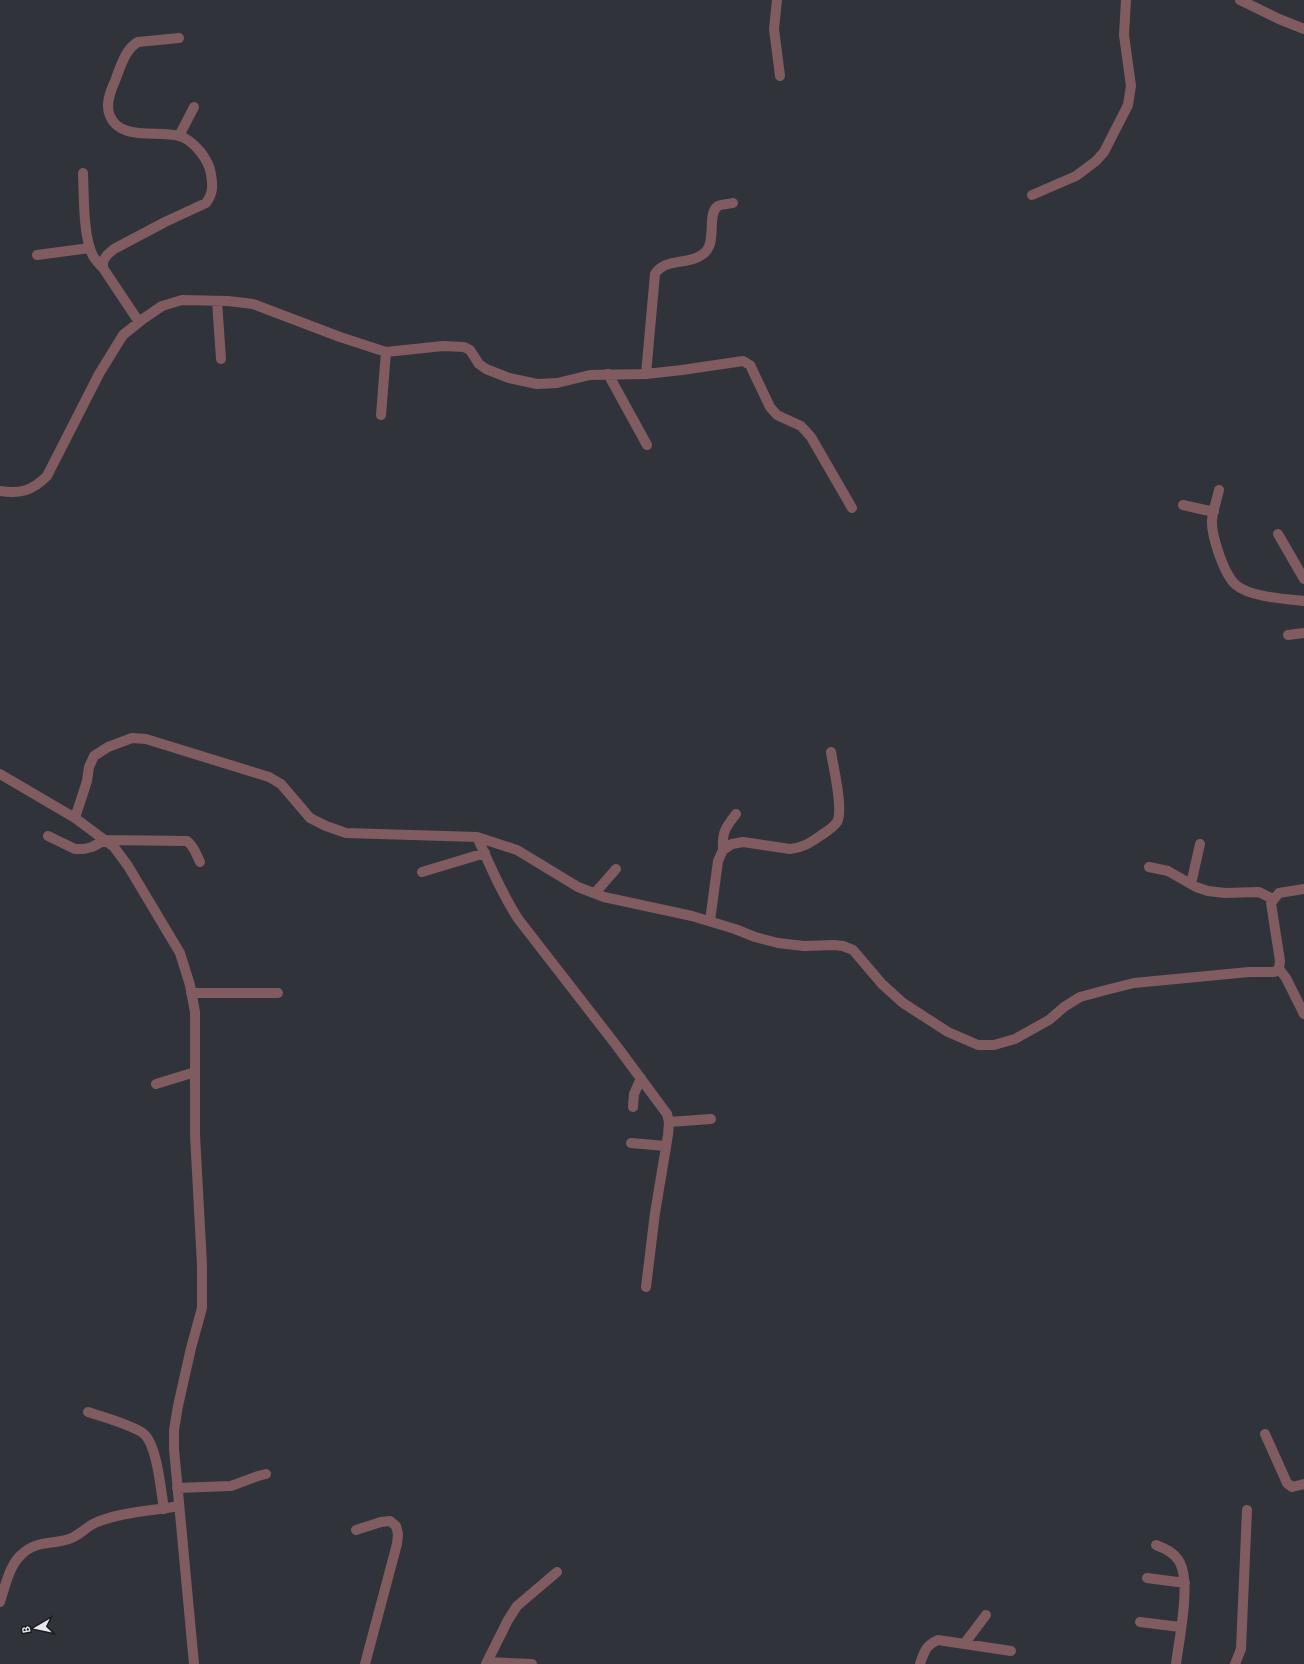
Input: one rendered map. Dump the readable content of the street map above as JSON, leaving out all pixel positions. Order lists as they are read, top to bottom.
{
  "north": "left"
}
